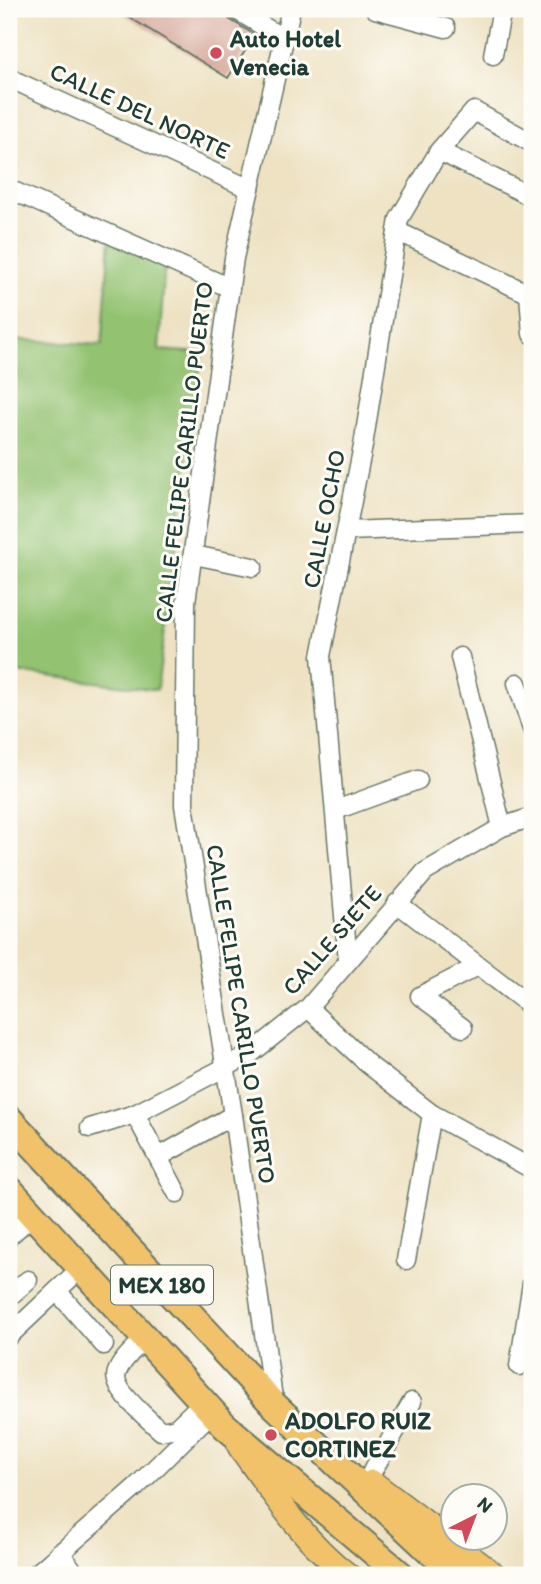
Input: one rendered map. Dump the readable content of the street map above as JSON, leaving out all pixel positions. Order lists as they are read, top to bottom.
{
  "streets": {
    "highway": ["MEX 180"],
    "street": [
      "CALLE DEL NORTE",
      "CALLE FELIPE CARILLO PUERTO",
      "CALLE OCHO",
      "CALLE SIETE"
    ]
  },
  "crossings": [
    ["CALLE DEL NORTE", "CALLE FELIPE CARILLO PUERTO"],
    ["CALLE FELIPE CARILLO PUERTO", "CALLE SIETE"],
    ["CALLE FELIPE CARILLO PUERTO", "MEX 180"],
    ["CALLE OCHO", "CALLE SIETE"]
  ],
  "places": ["Auto Hotel Venecia", "ADOLFO RUIZ CORTINEZ"],
  "north": "top right"
}
